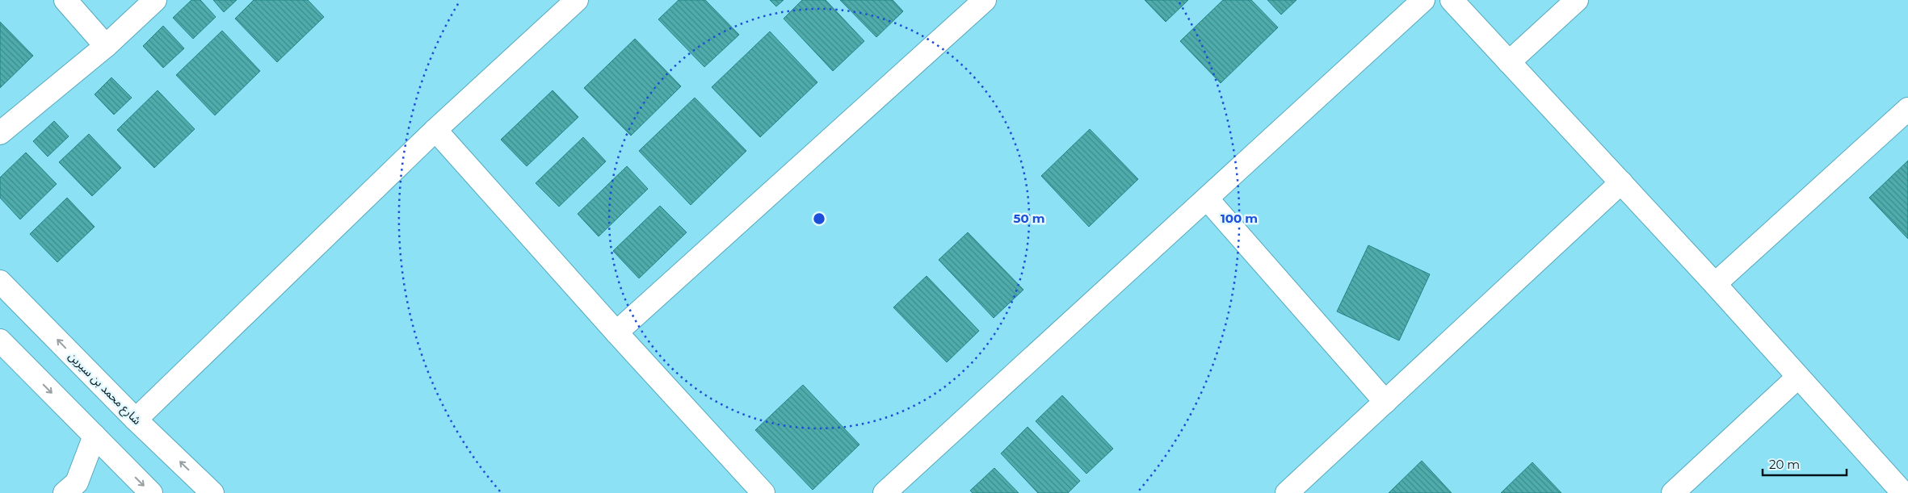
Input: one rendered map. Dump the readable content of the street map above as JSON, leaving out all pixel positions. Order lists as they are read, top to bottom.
{
  "streets": {
    "street": ["شارع محمد بن سيرين"]
  },
  "scale_bar": "20 m",
  "rings": ["50 m", "100 m"]
}
